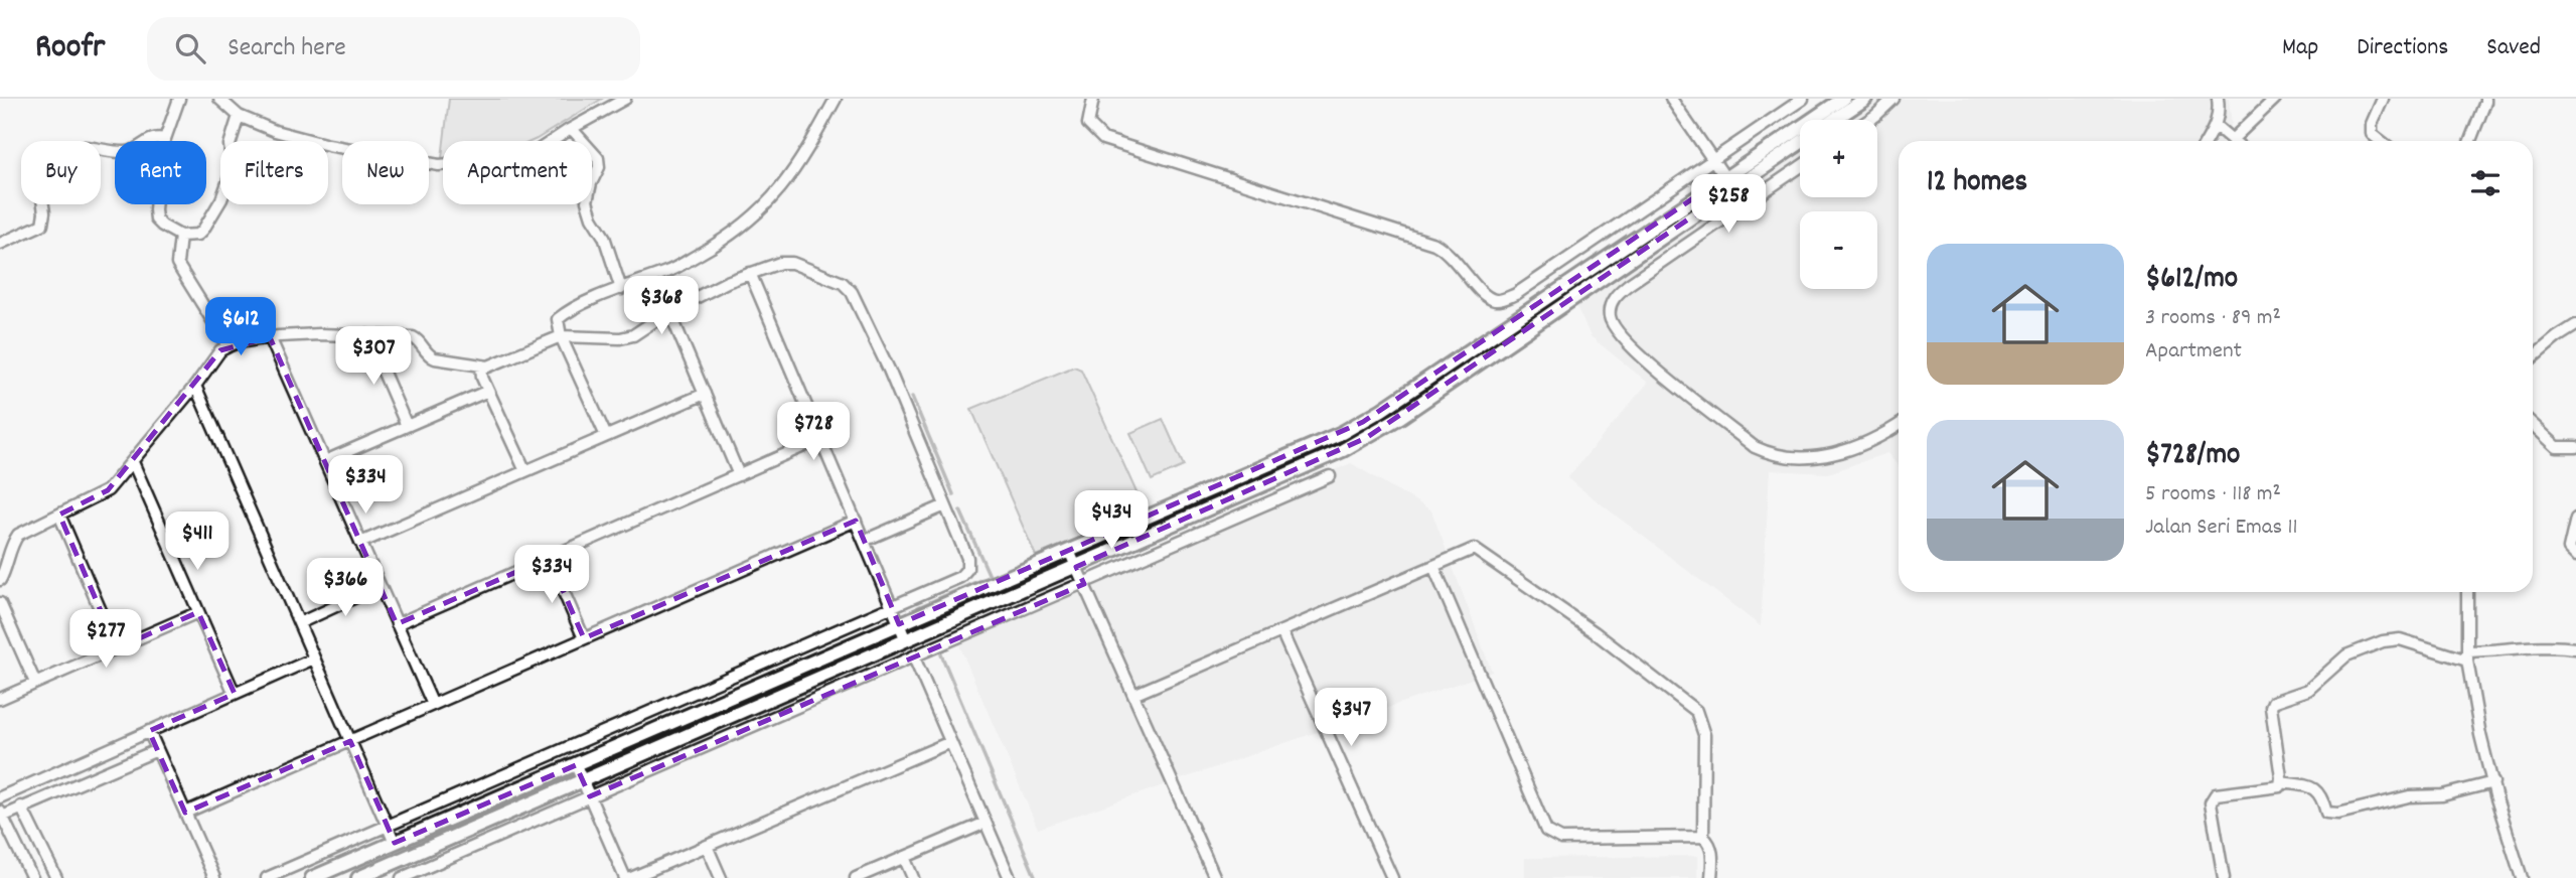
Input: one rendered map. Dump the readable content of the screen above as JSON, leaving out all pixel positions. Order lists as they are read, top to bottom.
{
  "page": {
    "header": "Roofr",
    "search": "Search here",
    "nav": ["Map", "Directions", "Saved"],
    "map_buttons": ["+", "−"],
    "chip": [
      "Buy",
      "Rent",
      "Filters",
      "New",
      "Apartment"
    ],
    "heading": "12 homes",
    "price": [
      "$258",
      "$368",
      "$612",
      "$307",
      "$728",
      "$334",
      "$434",
      "$411",
      "$334",
      "$366",
      "$277",
      "$347"
    ],
    "list": [
      {
        "name": "$612/mo",
        "note": "3 rooms · 89 m² · Apartment"
      },
      {
        "name": "$728/mo",
        "note": "5 rooms · 118 m² · Jalan Seri Emas 11"
      }
    ]
  }
}
